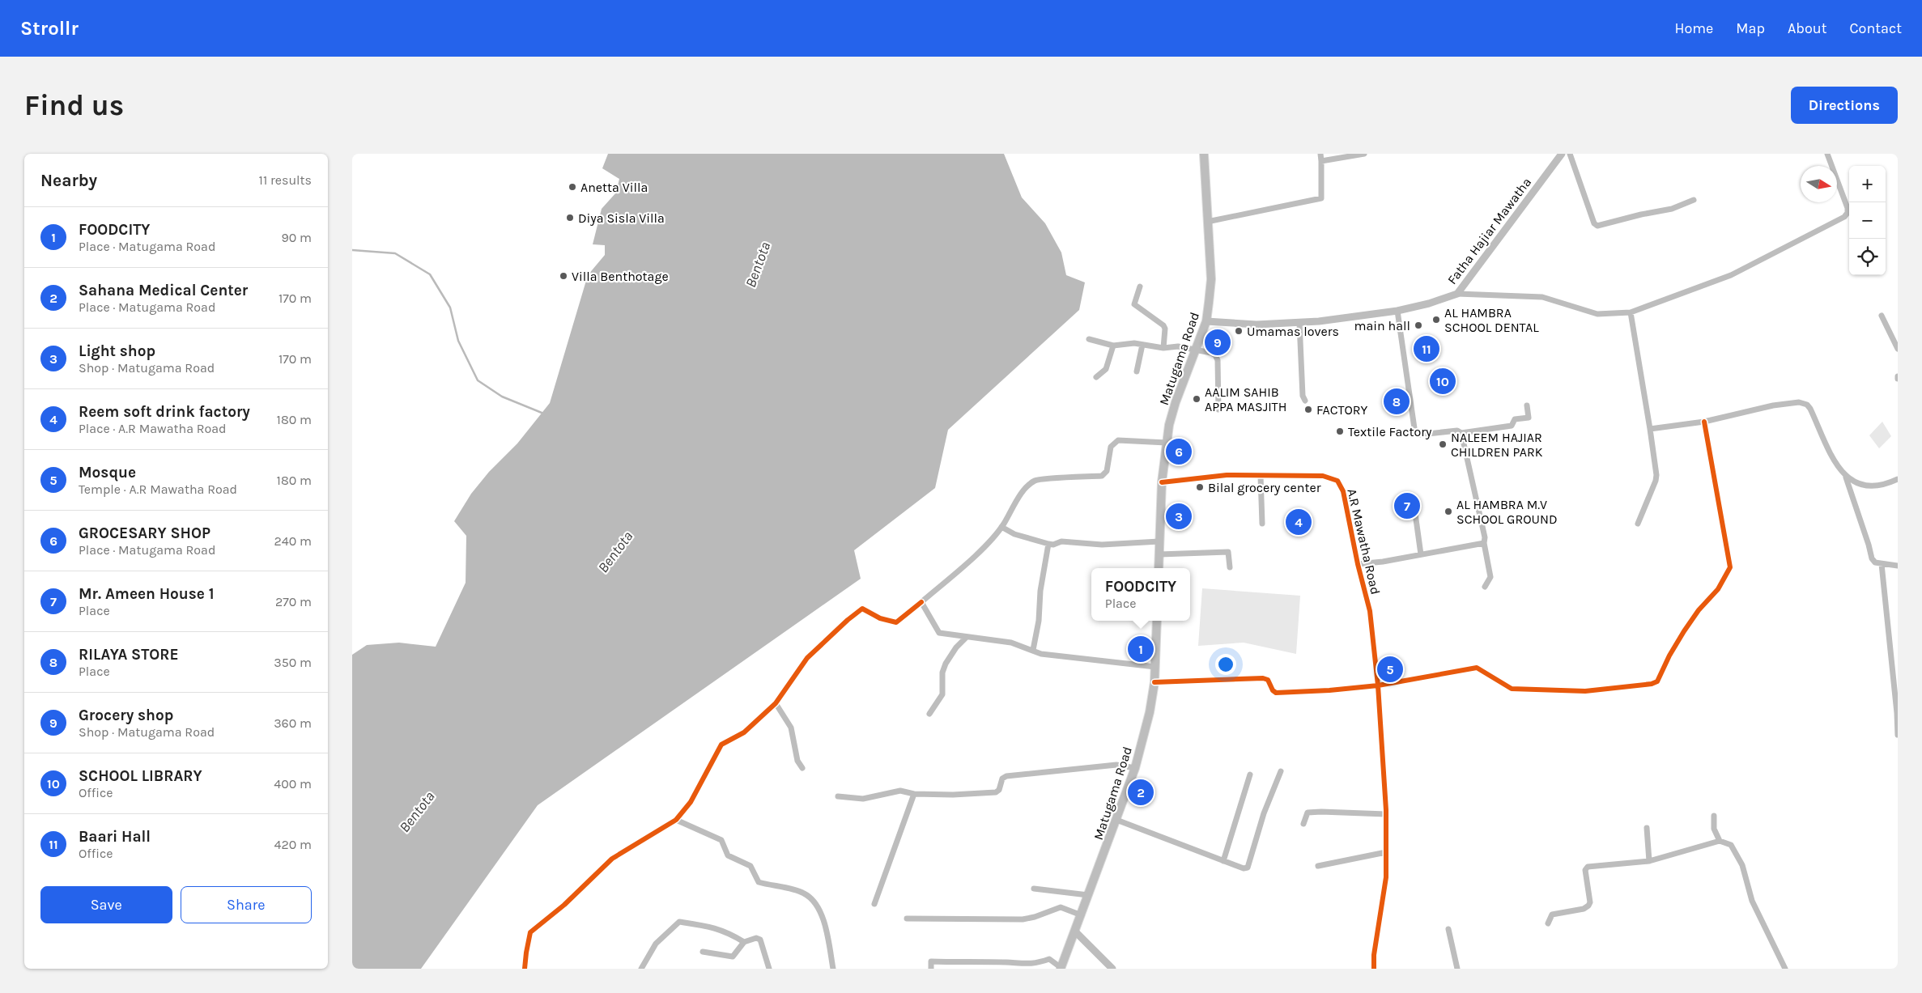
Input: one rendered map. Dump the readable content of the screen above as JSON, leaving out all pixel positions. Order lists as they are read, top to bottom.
{
  "streets": {
    "main road": ["Matugama Road"],
    "street": ["Fatha Hajiar Mawatha", "A.R Mawatha Road"]
  },
  "crossings": [
    ["Fatha Hajiar Mawatha", "Matugama Road"],
    ["Matugama Road", "A.R Mawatha Road"]
  ],
  "water": ["Bentota"],
  "places": [
    "Anetta Villa",
    "Diya Sisla Villa",
    "Villa Benthotage",
    "AL HAMBRA SCHOOL DENTAL",
    "main hall",
    "Umamas lovers",
    "AALIM SAHIB APPA MASJITH",
    "FACTORY",
    "Textile Factory",
    "NALEEM HAJIAR CHILDREN PARK",
    "Bilal grocery center",
    "AL HAMBRA M.V SCHOOL GROUND"
  ],
  "north": "right",
  "page": {
    "header": "Strollr",
    "nav": [
      "Home",
      "Map",
      "About",
      "Contact"
    ],
    "buttons": [
      "Directions",
      ["Save", "Share"]
    ],
    "title": "Find us",
    "heading": ["Nearby", "11 results"],
    "map_buttons": ["+", "−"],
    "list": [
      {
        "mark": "1",
        "name": "FOODCITY",
        "note": "Place · Matugama Road",
        "value": "90 m"
      },
      {
        "mark": "2",
        "name": "Sahana Medical Center",
        "note": "Place · Matugama Road",
        "value": "170 m"
      },
      {
        "mark": "3",
        "name": "Light shop",
        "note": "Shop · Matugama Road",
        "value": "170 m"
      },
      {
        "mark": "4",
        "name": "Reem soft drink factory",
        "note": "Place · A.R Mawatha Road",
        "value": "180 m"
      },
      {
        "mark": "5",
        "name": "Mosque",
        "note": "Temple · A.R Mawatha Road",
        "value": "180 m"
      },
      {
        "mark": "6",
        "name": "GROCESARY SHOP",
        "note": "Place · Matugama Road",
        "value": "240 m"
      },
      {
        "mark": "7",
        "name": "Mr. Ameen House 1",
        "note": "Place",
        "value": "270 m"
      },
      {
        "mark": "8",
        "name": "RILAYA STORE",
        "note": "Place",
        "value": "350 m"
      },
      {
        "mark": "9",
        "name": "Grocery shop",
        "note": "Shop · Matugama Road",
        "value": "360 m"
      },
      {
        "mark": "10",
        "name": "SCHOOL LIBRARY",
        "note": "Office",
        "value": "400 m"
      },
      {
        "mark": "11",
        "name": "Baari Hall",
        "note": "Office",
        "value": "420 m"
      }
    ],
    "pins": [
      "9",
      "11",
      "10",
      "8",
      "6",
      "7",
      "3",
      "4",
      "1",
      "5",
      "2"
    ],
    "popup": ["FOODCITY", "Place"]
  }
}
